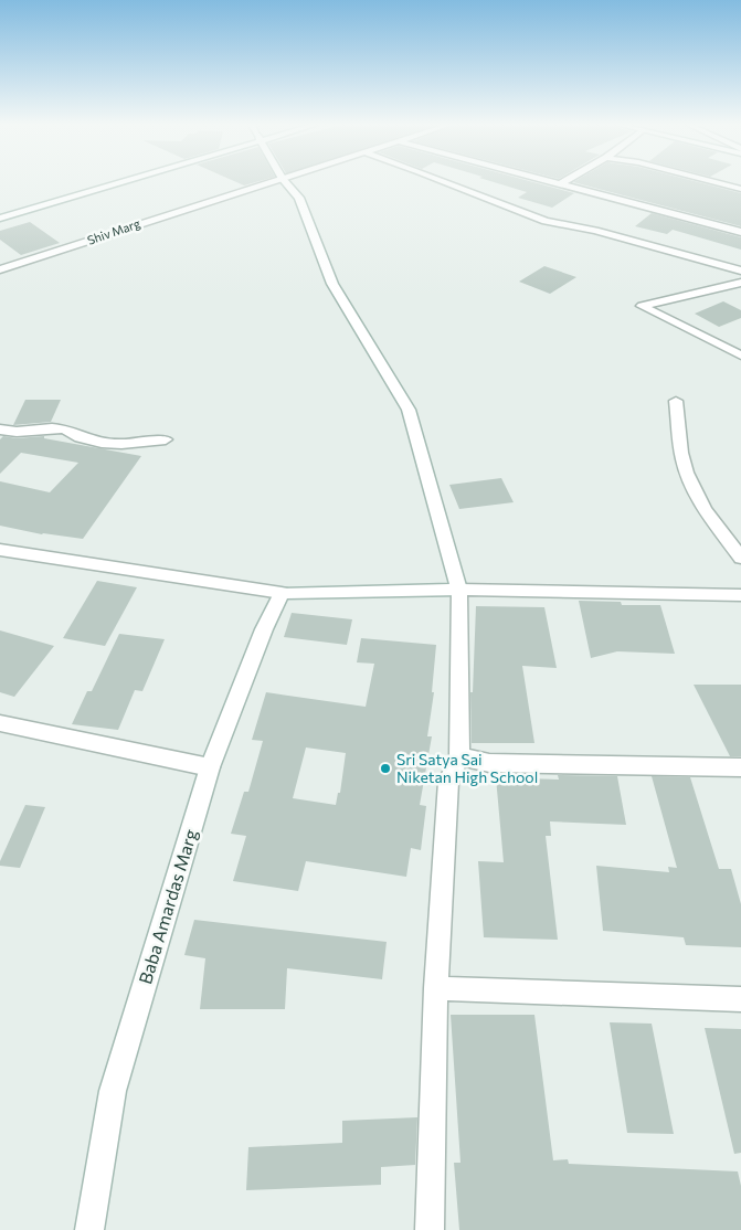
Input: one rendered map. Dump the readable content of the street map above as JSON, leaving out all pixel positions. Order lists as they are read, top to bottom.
{
  "streets": {
    "street": ["Shiv Marg", "Baba Amardas Marg"]
  },
  "places": ["Sri Satya Sai Niketan High School"]
}
